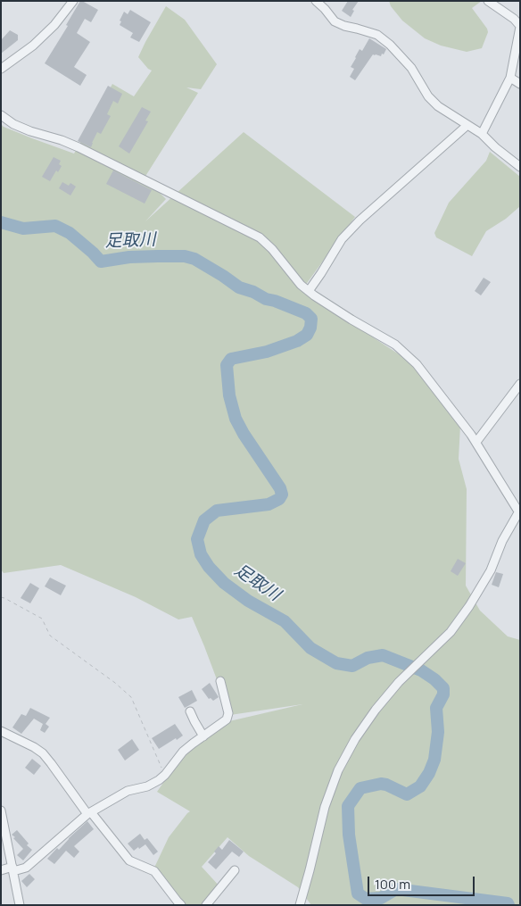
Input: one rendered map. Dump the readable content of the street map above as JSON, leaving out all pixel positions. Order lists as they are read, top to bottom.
{
  "water": ["足取川"],
  "scale_bar": "100 m"
}
